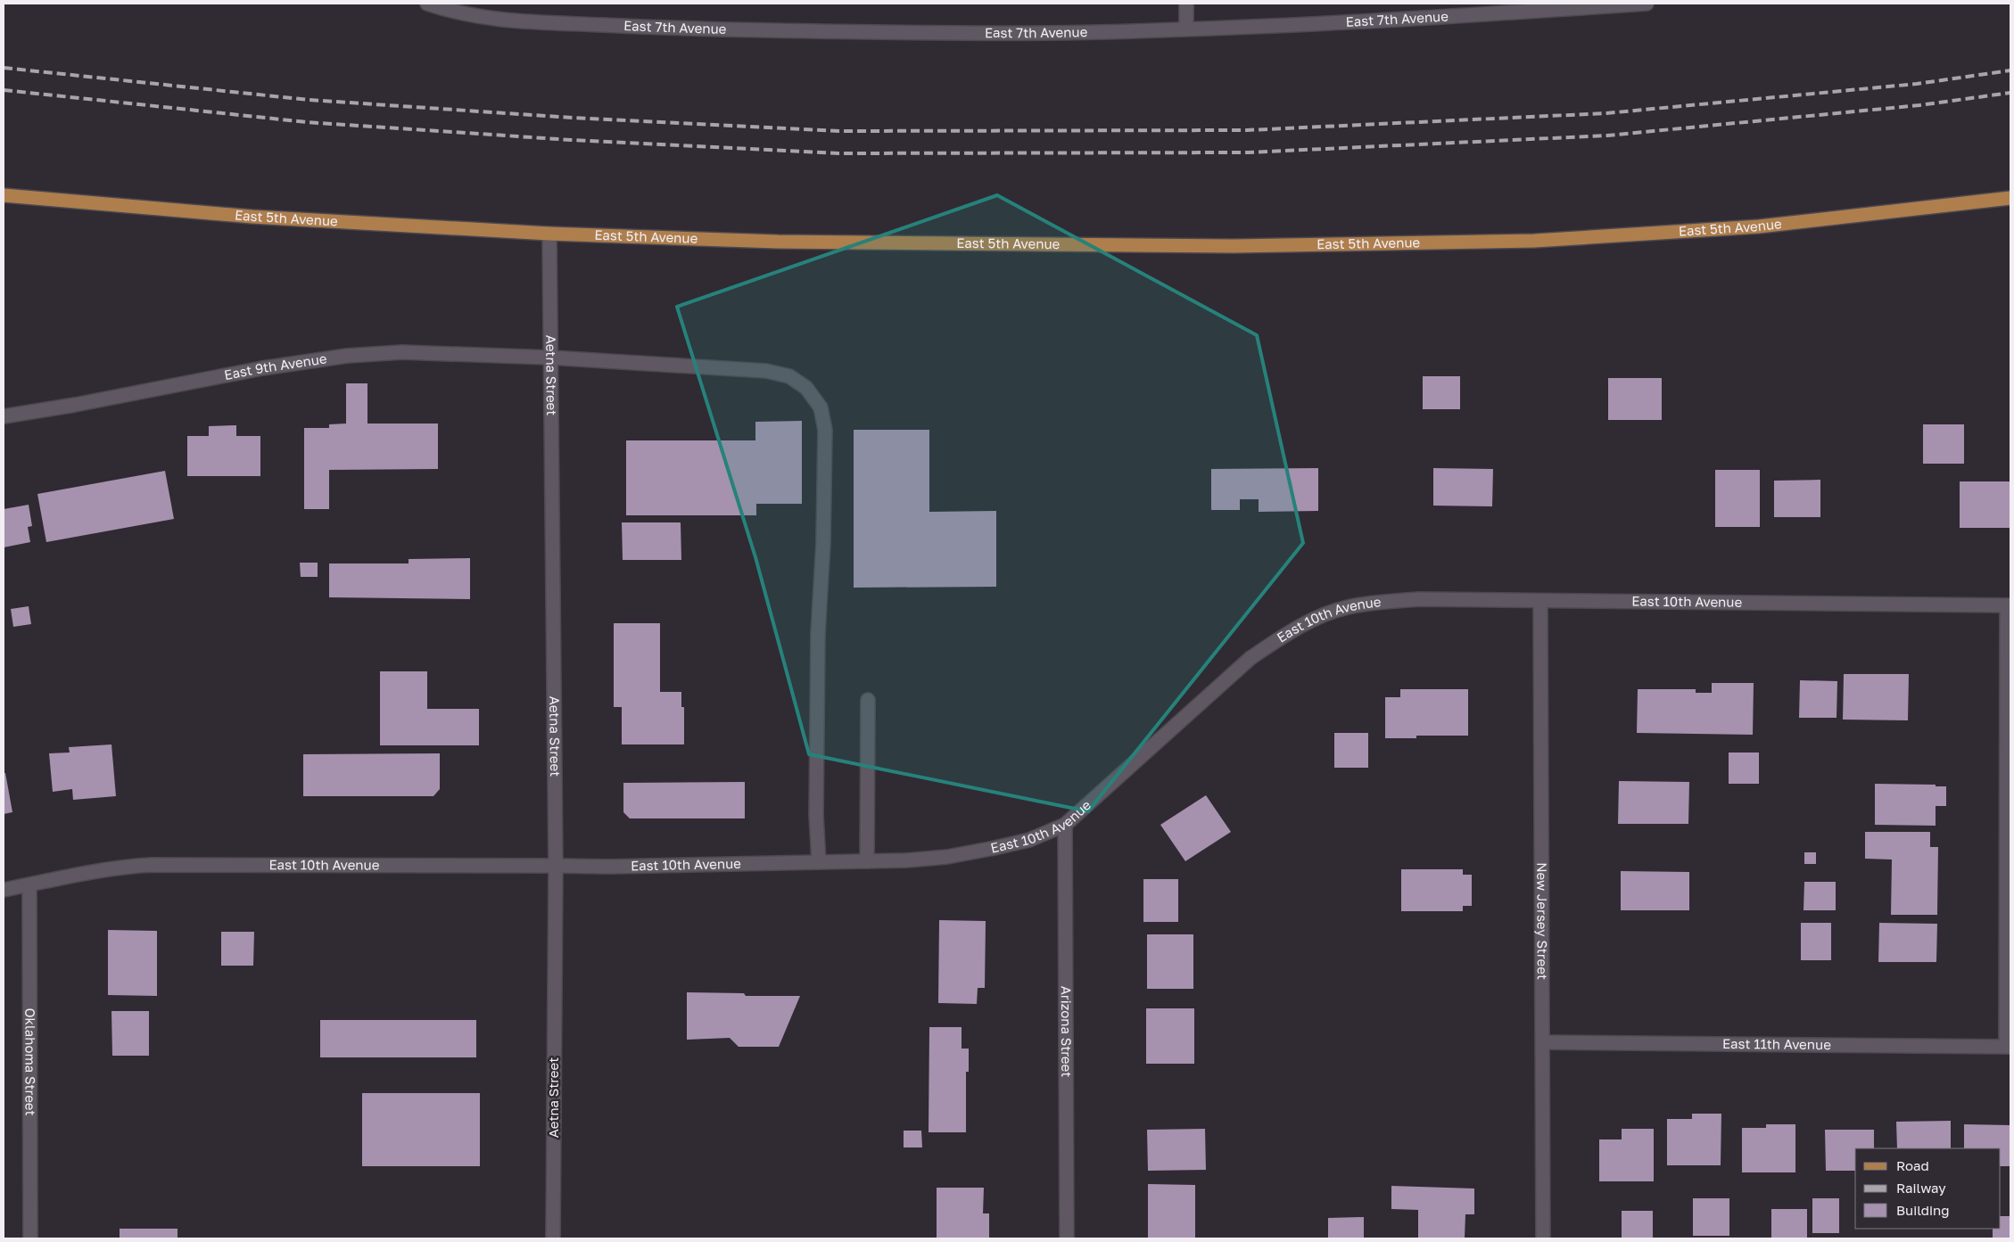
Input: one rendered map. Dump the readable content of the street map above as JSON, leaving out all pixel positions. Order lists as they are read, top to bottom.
{
  "streets": {
    "main road": ["East 5th Avenue"],
    "street": [
      "East 7th Avenue",
      "East 9th Avenue",
      "Aetna Street",
      "East 10th Avenue",
      "New Jersey Street",
      "Arizona Street",
      "East 11th Avenue",
      "Oklahoma Street"
    ]
  },
  "crossings": [
    ["East 5th Avenue", "Aetna Street"],
    ["East 9th Avenue", "Aetna Street"],
    ["East 9th Avenue", "East 10th Avenue"],
    ["Aetna Street", "East 10th Avenue"],
    ["East 10th Avenue", "New Jersey Street"],
    ["East 10th Avenue", "Arizona Street"],
    ["East 10th Avenue", "Oklahoma Street"],
    ["New Jersey Street", "East 11th Avenue"]
  ],
  "legend": ["Road", "Railway", "Building"]
}
